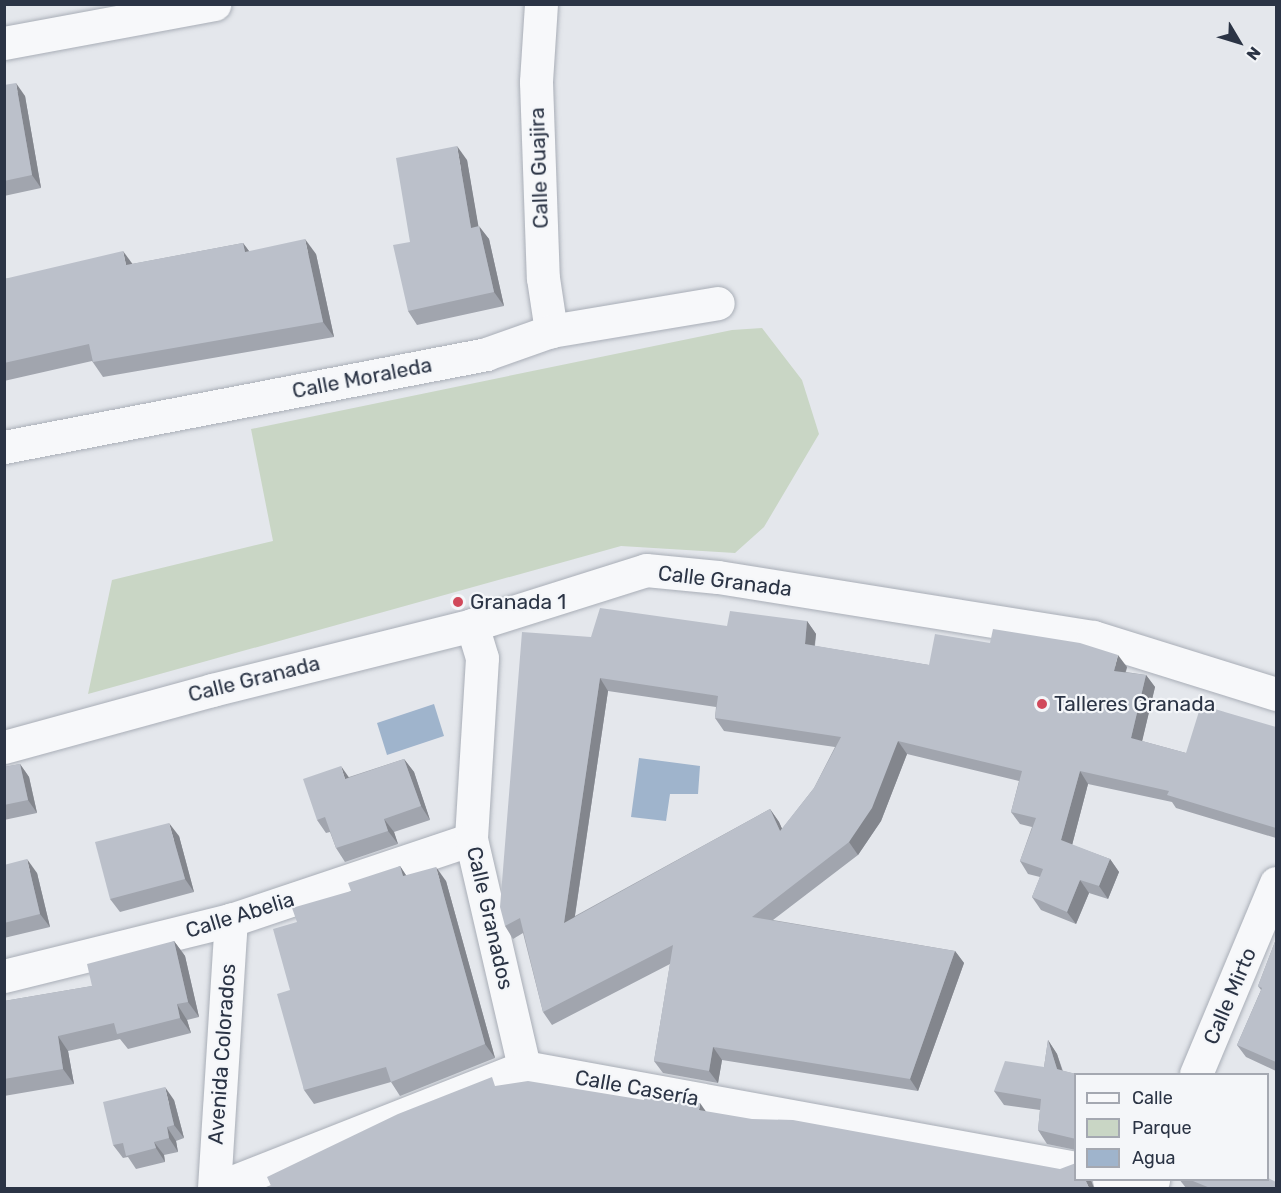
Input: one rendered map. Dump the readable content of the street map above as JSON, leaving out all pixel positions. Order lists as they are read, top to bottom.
{
  "streets": {
    "street": [
      "Calle Guajira",
      "Calle Moraleda",
      "Calle Granada",
      "Calle Abelia",
      "Calle Granados",
      "Calle Mirto",
      "Avenida Colorados",
      "Calle Casería"
    ]
  },
  "crossings": [
    ["Calle Guajira", "Calle Moraleda"],
    ["Calle Granada", "Calle Granados"],
    ["Calle Abelia", "Calle Granados"],
    ["Calle Abelia", "Avenida Colorados"],
    ["Calle Granados", "Calle Casería"]
  ],
  "places": ["Granada 1", "Talleres Granada"],
  "legend": ["Calle", "Parque", "Agua"],
  "north": "bottom right"
}
